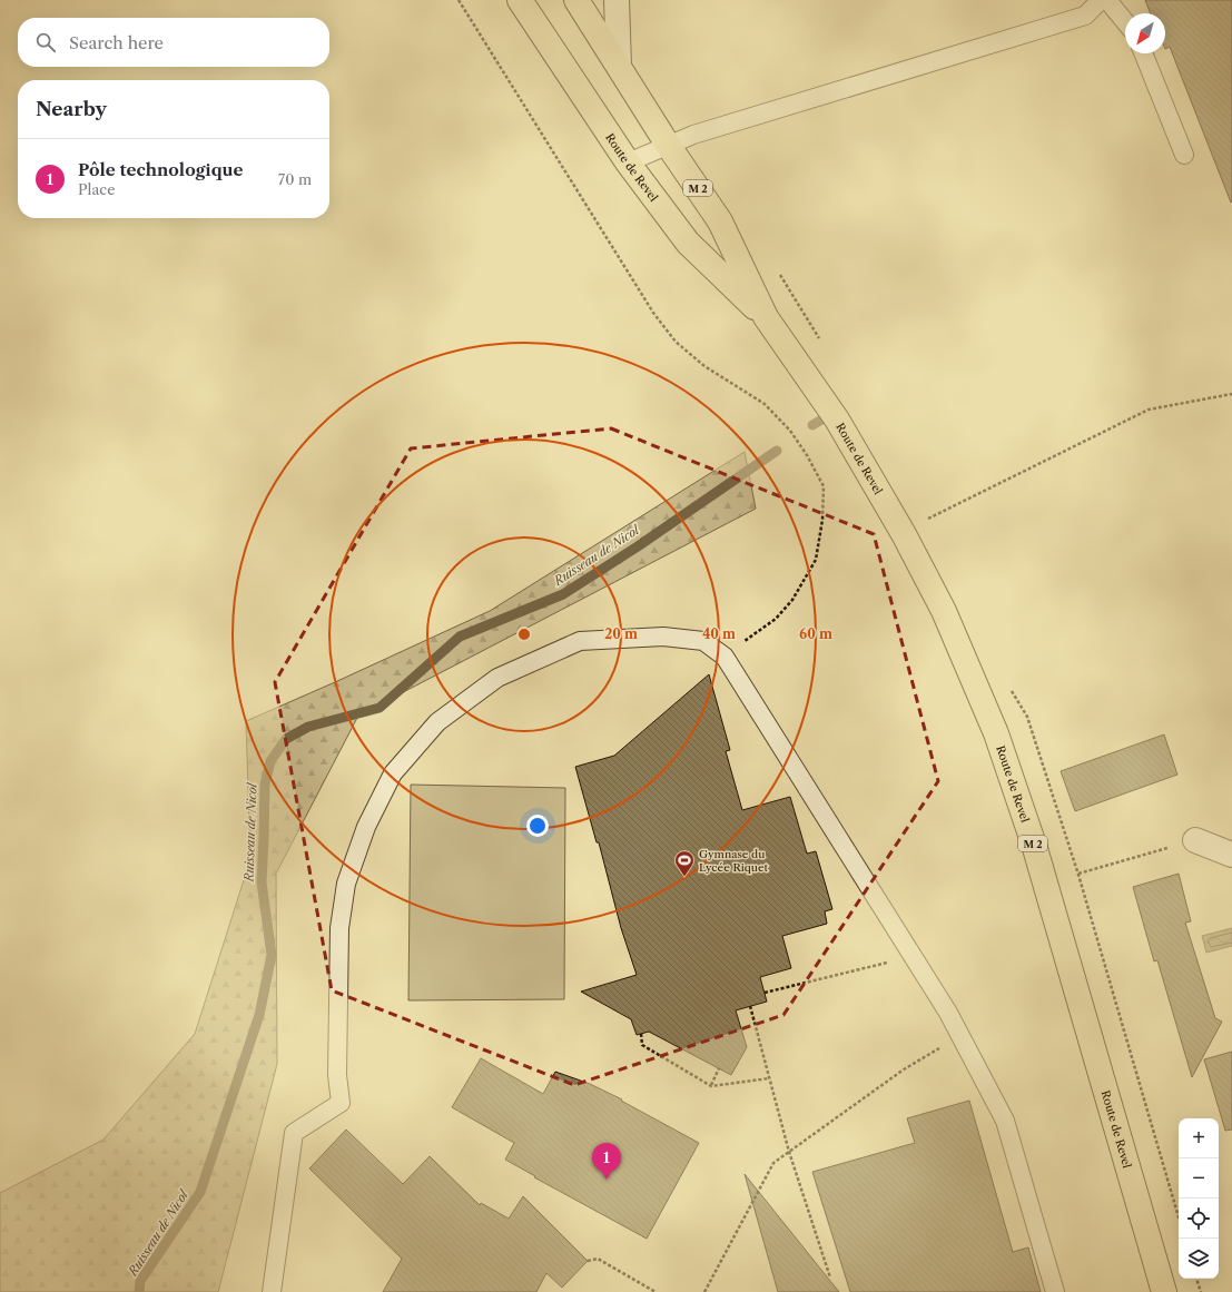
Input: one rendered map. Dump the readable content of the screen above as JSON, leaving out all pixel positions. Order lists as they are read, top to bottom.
{
  "streets": {
    "main road": ["Route de Revel", "M 2"]
  },
  "water": ["Ruisseau de Nicol"],
  "places": {
    "sports": ["Gymnase du Lycée Riquet"]
  },
  "north": "bottom left",
  "page": {
    "search": "Search here",
    "heading": "Nearby",
    "list": [
      {
        "mark": "1",
        "name": "Pôle technologique",
        "note": "Place",
        "value": "70 m"
      }
    ],
    "map_buttons": ["+", "−"],
    "pins": "1"
  },
  "rings": ["20 m", "40 m", "60 m"]
}
